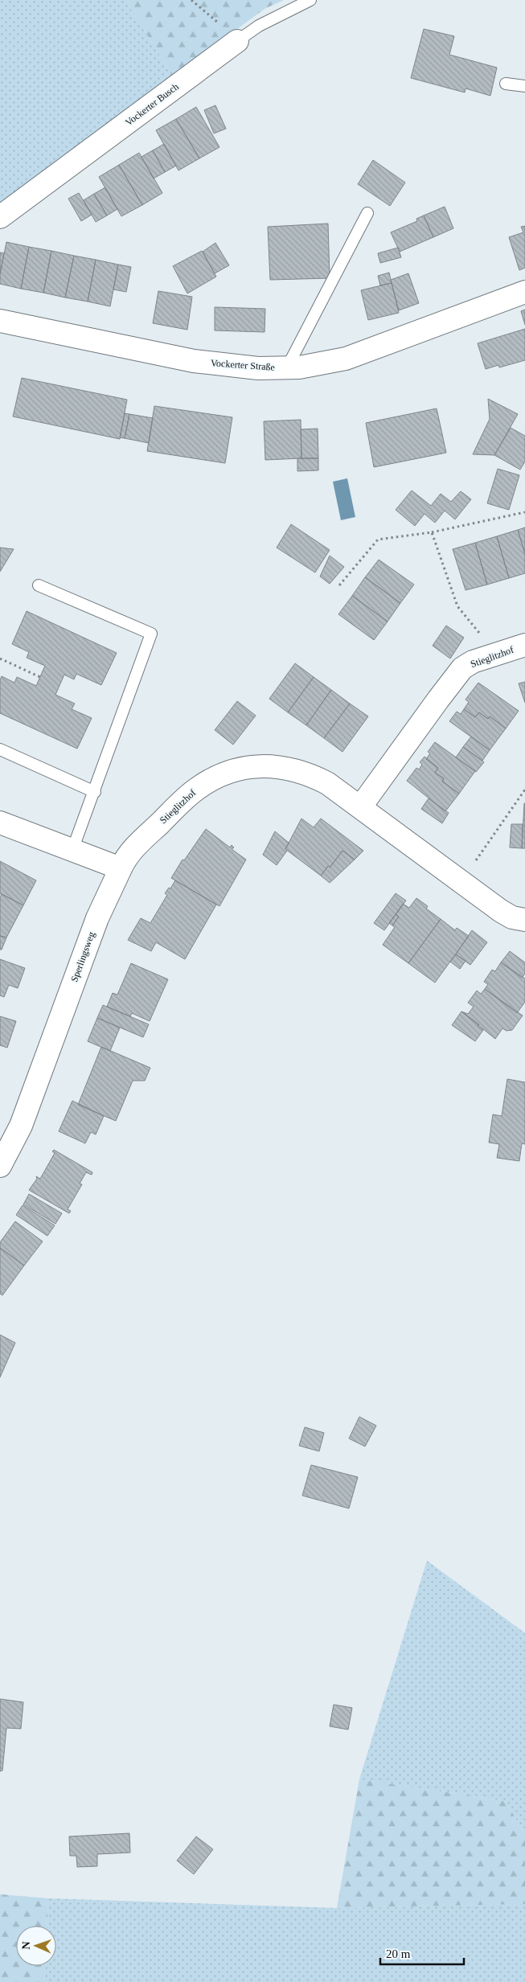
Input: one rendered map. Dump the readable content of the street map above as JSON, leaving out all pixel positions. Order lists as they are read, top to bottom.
{
  "streets": {
    "street": [
      "Vockerter Busch",
      "Vockerter Straße",
      "Stieglitzhof",
      "Sperlingsweg"
    ]
  },
  "crossings": [
    ["Stieglitzhof", "Sperlingsweg"]
  ],
  "scale_bar": "20 m",
  "north": "left"
}
